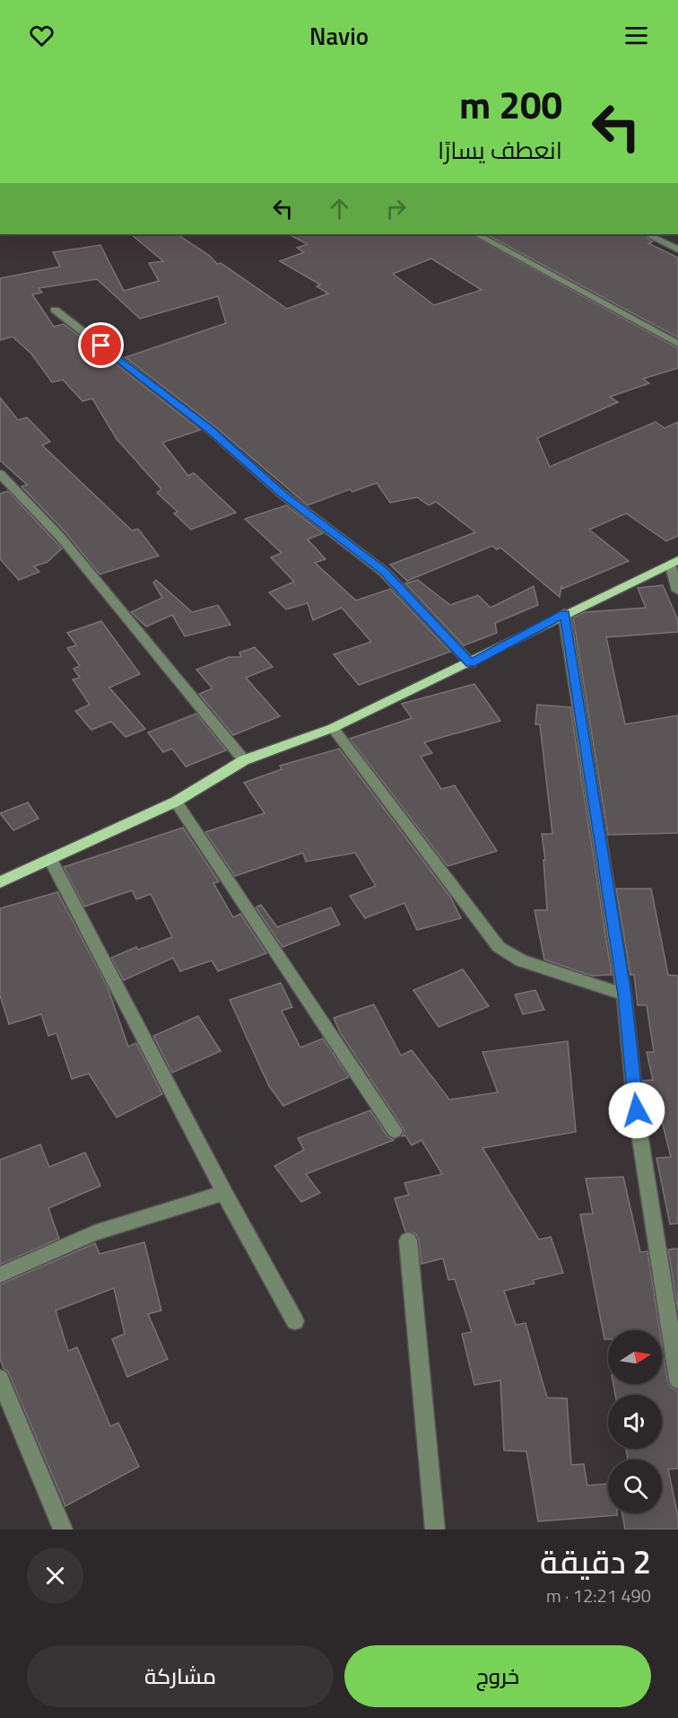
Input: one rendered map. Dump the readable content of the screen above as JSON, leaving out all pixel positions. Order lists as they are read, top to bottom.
{
  "north": "right",
  "page": {
    "header": "Navio",
    "turn": ["200 m", "انعطف يسارًا"],
    "heading": ["2 دقيقة", "490 m · 12:21"],
    "buttons": ["خروج", "مشاركة"]
  }
}
